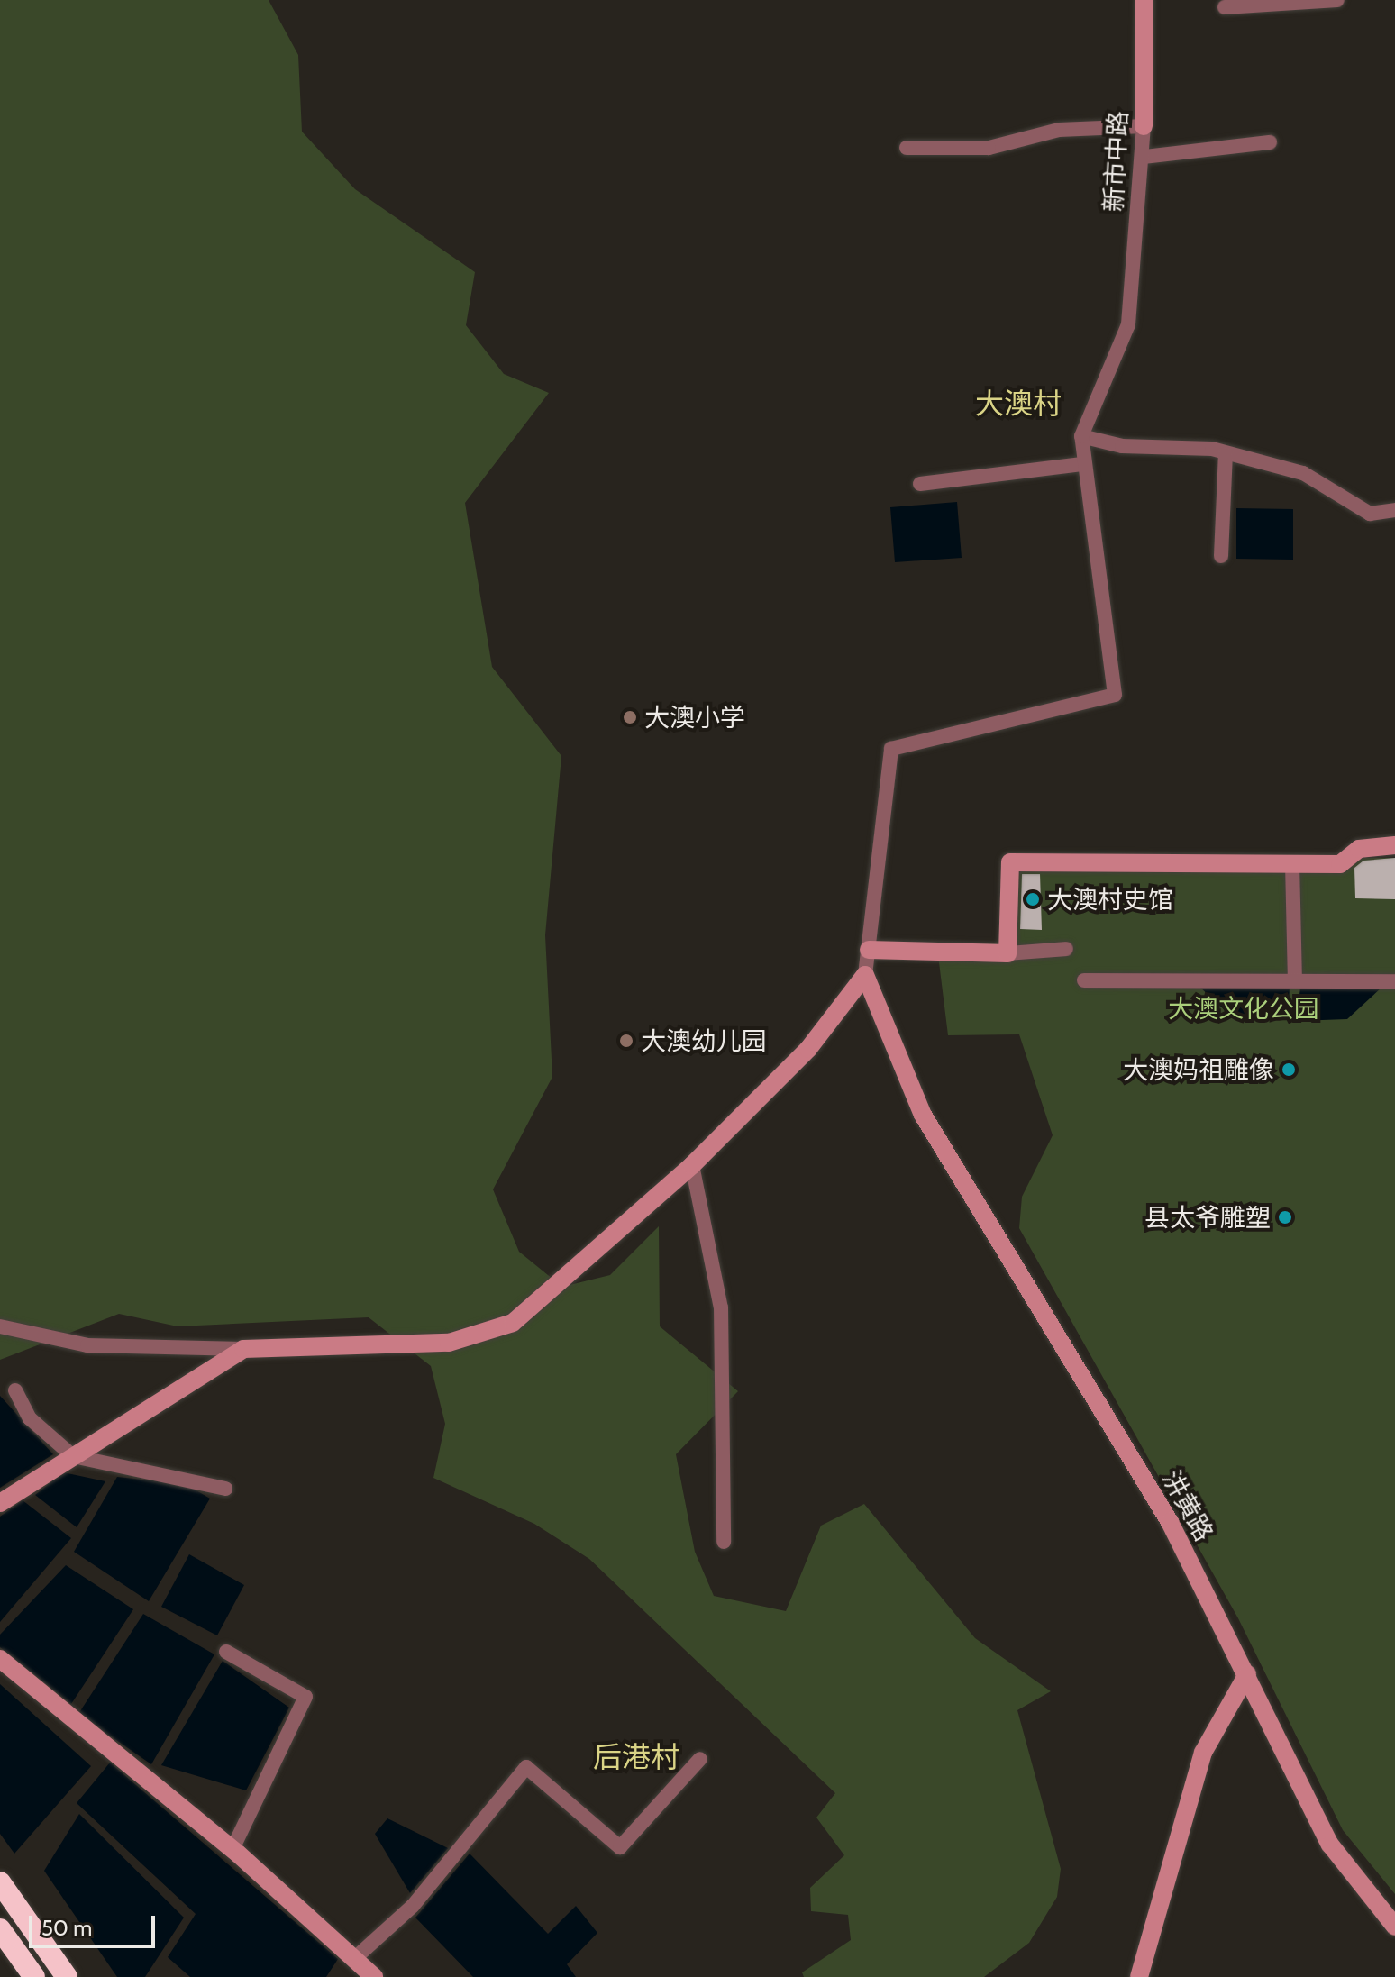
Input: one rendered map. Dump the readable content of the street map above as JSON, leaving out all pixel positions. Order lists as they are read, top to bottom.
{
  "streets": {
    "main road": ["新市中路", "汫黄路"]
  },
  "districts": ["大澳村", "后港村"],
  "parks": ["大澳文化公园"],
  "places": [
    "大澳小学",
    "大澳村史馆",
    "大澳幼儿园",
    "大澳妈祖雕像",
    "县太爷雕塑"
  ],
  "scale_bar": "50 m"
}
